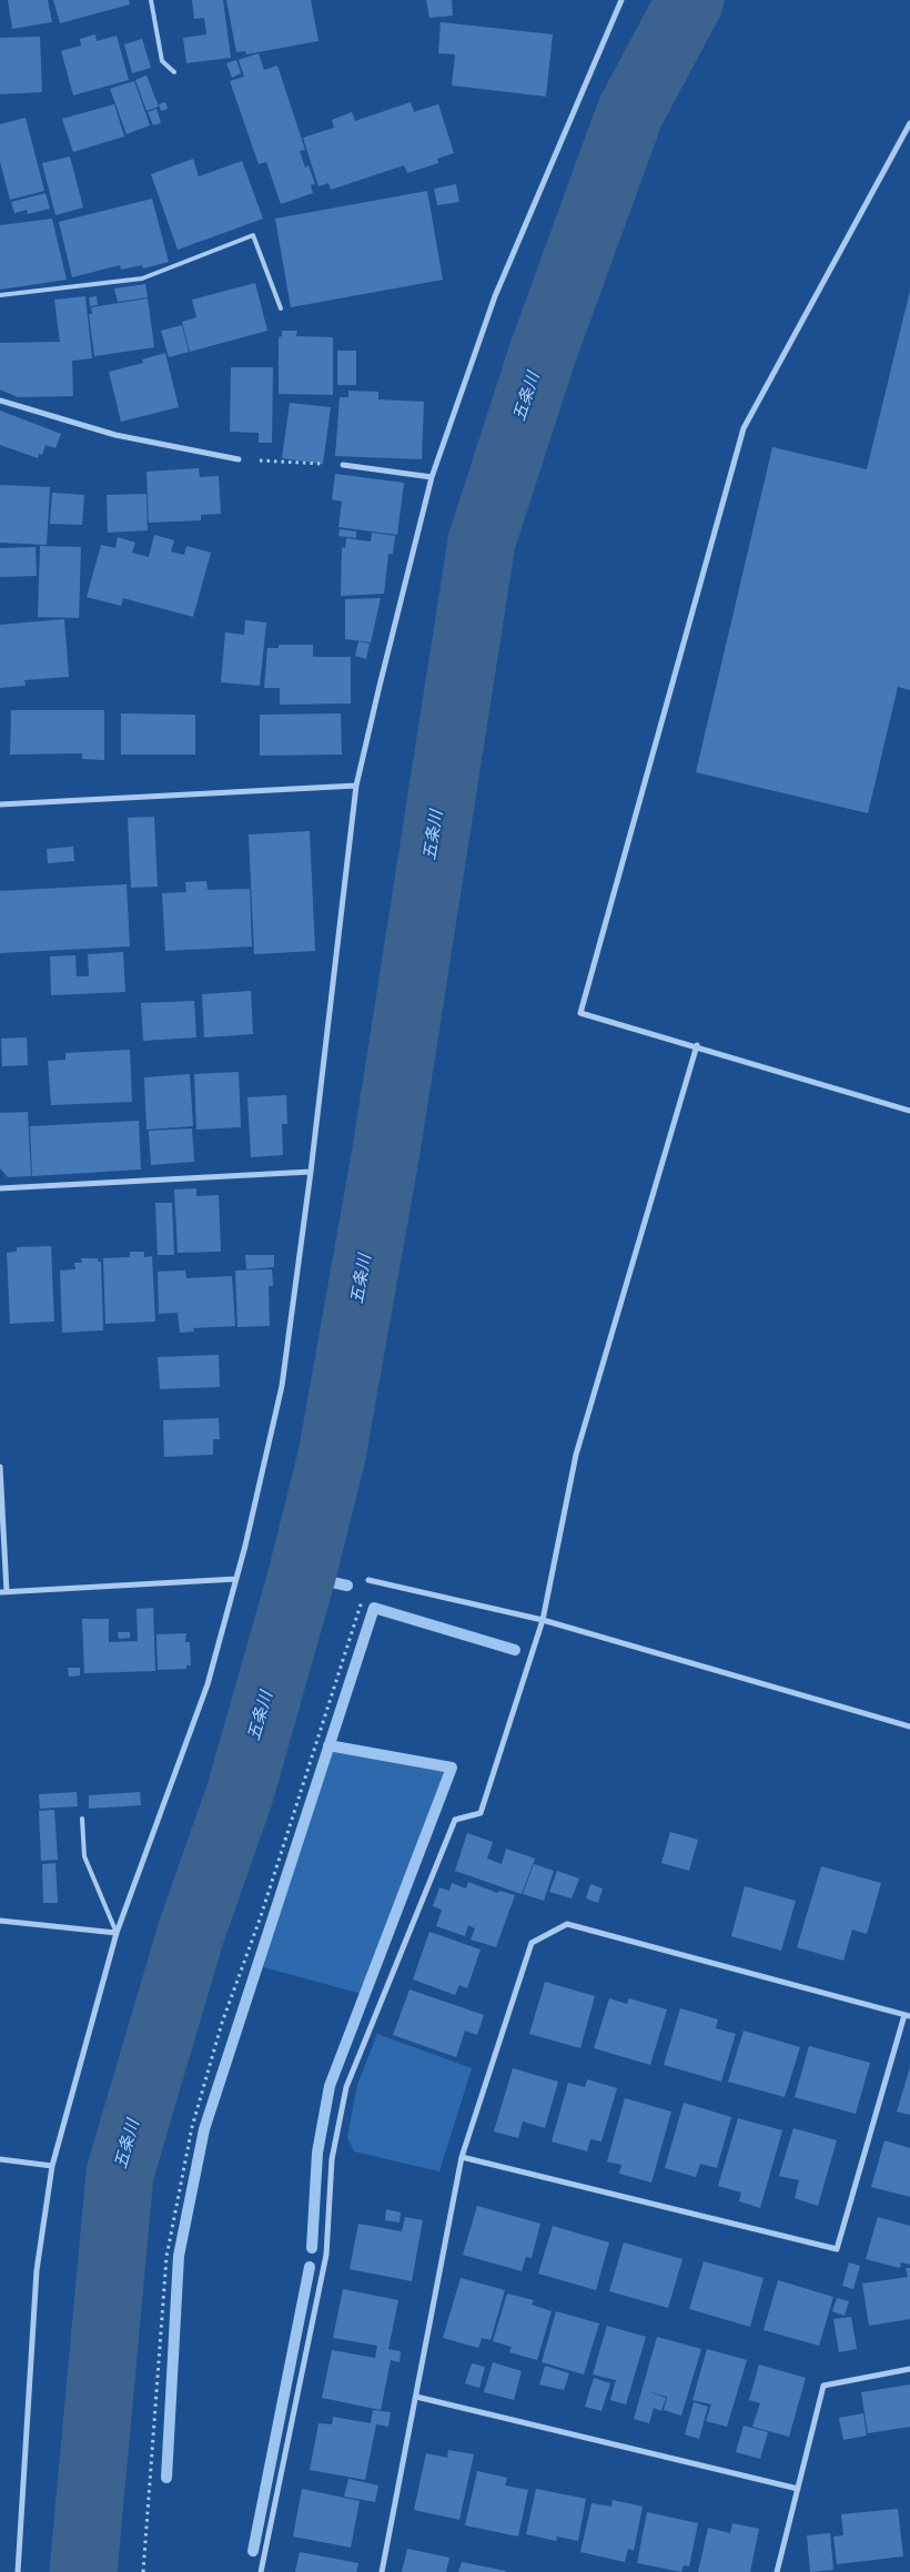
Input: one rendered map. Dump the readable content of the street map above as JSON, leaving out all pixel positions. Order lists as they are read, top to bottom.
{
  "water": ["五条川"]
}
